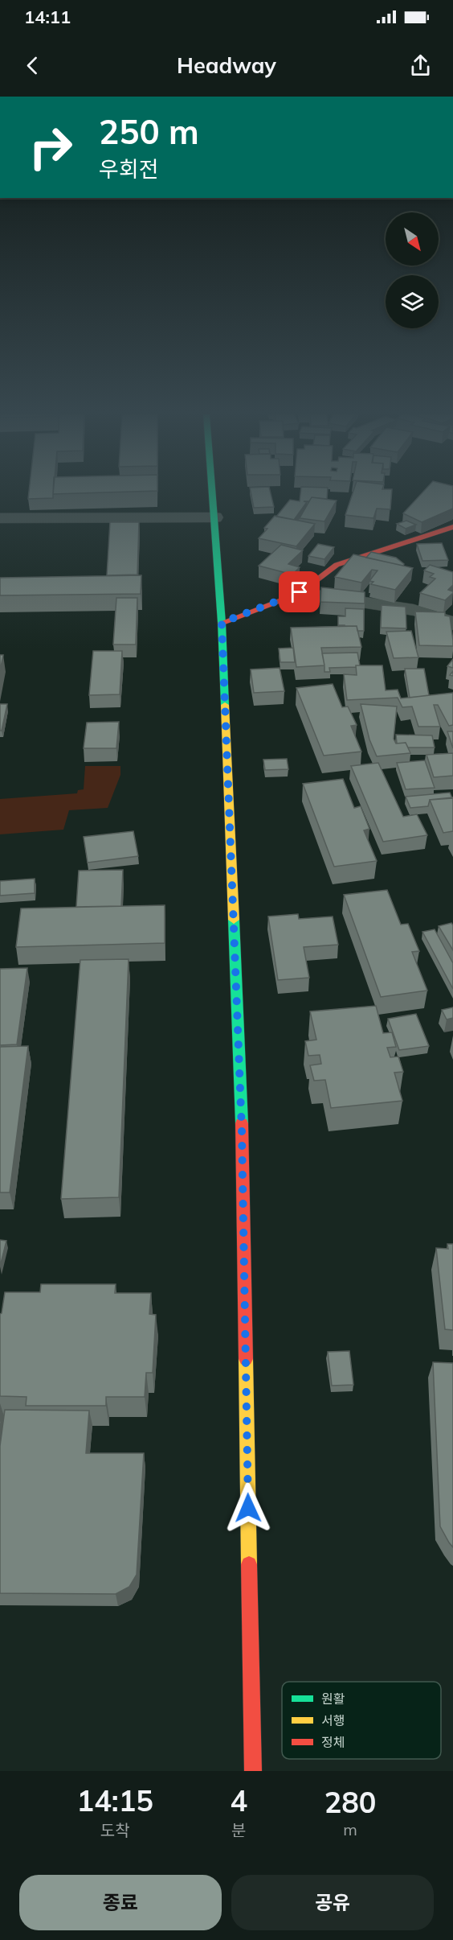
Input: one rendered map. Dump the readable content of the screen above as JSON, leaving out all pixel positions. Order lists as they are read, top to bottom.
{
  "legend": ["원활", "서행", "정체"],
  "north": "bottom right",
  "page": {
    "status": "14:11",
    "header": "Headway",
    "turn": ["250 m", "우회전"],
    "eta": [
      "14:15",
      "도착",
      "4",
      "분",
      "280",
      "m"
    ],
    "buttons": ["종료", "공유"]
  }
}
